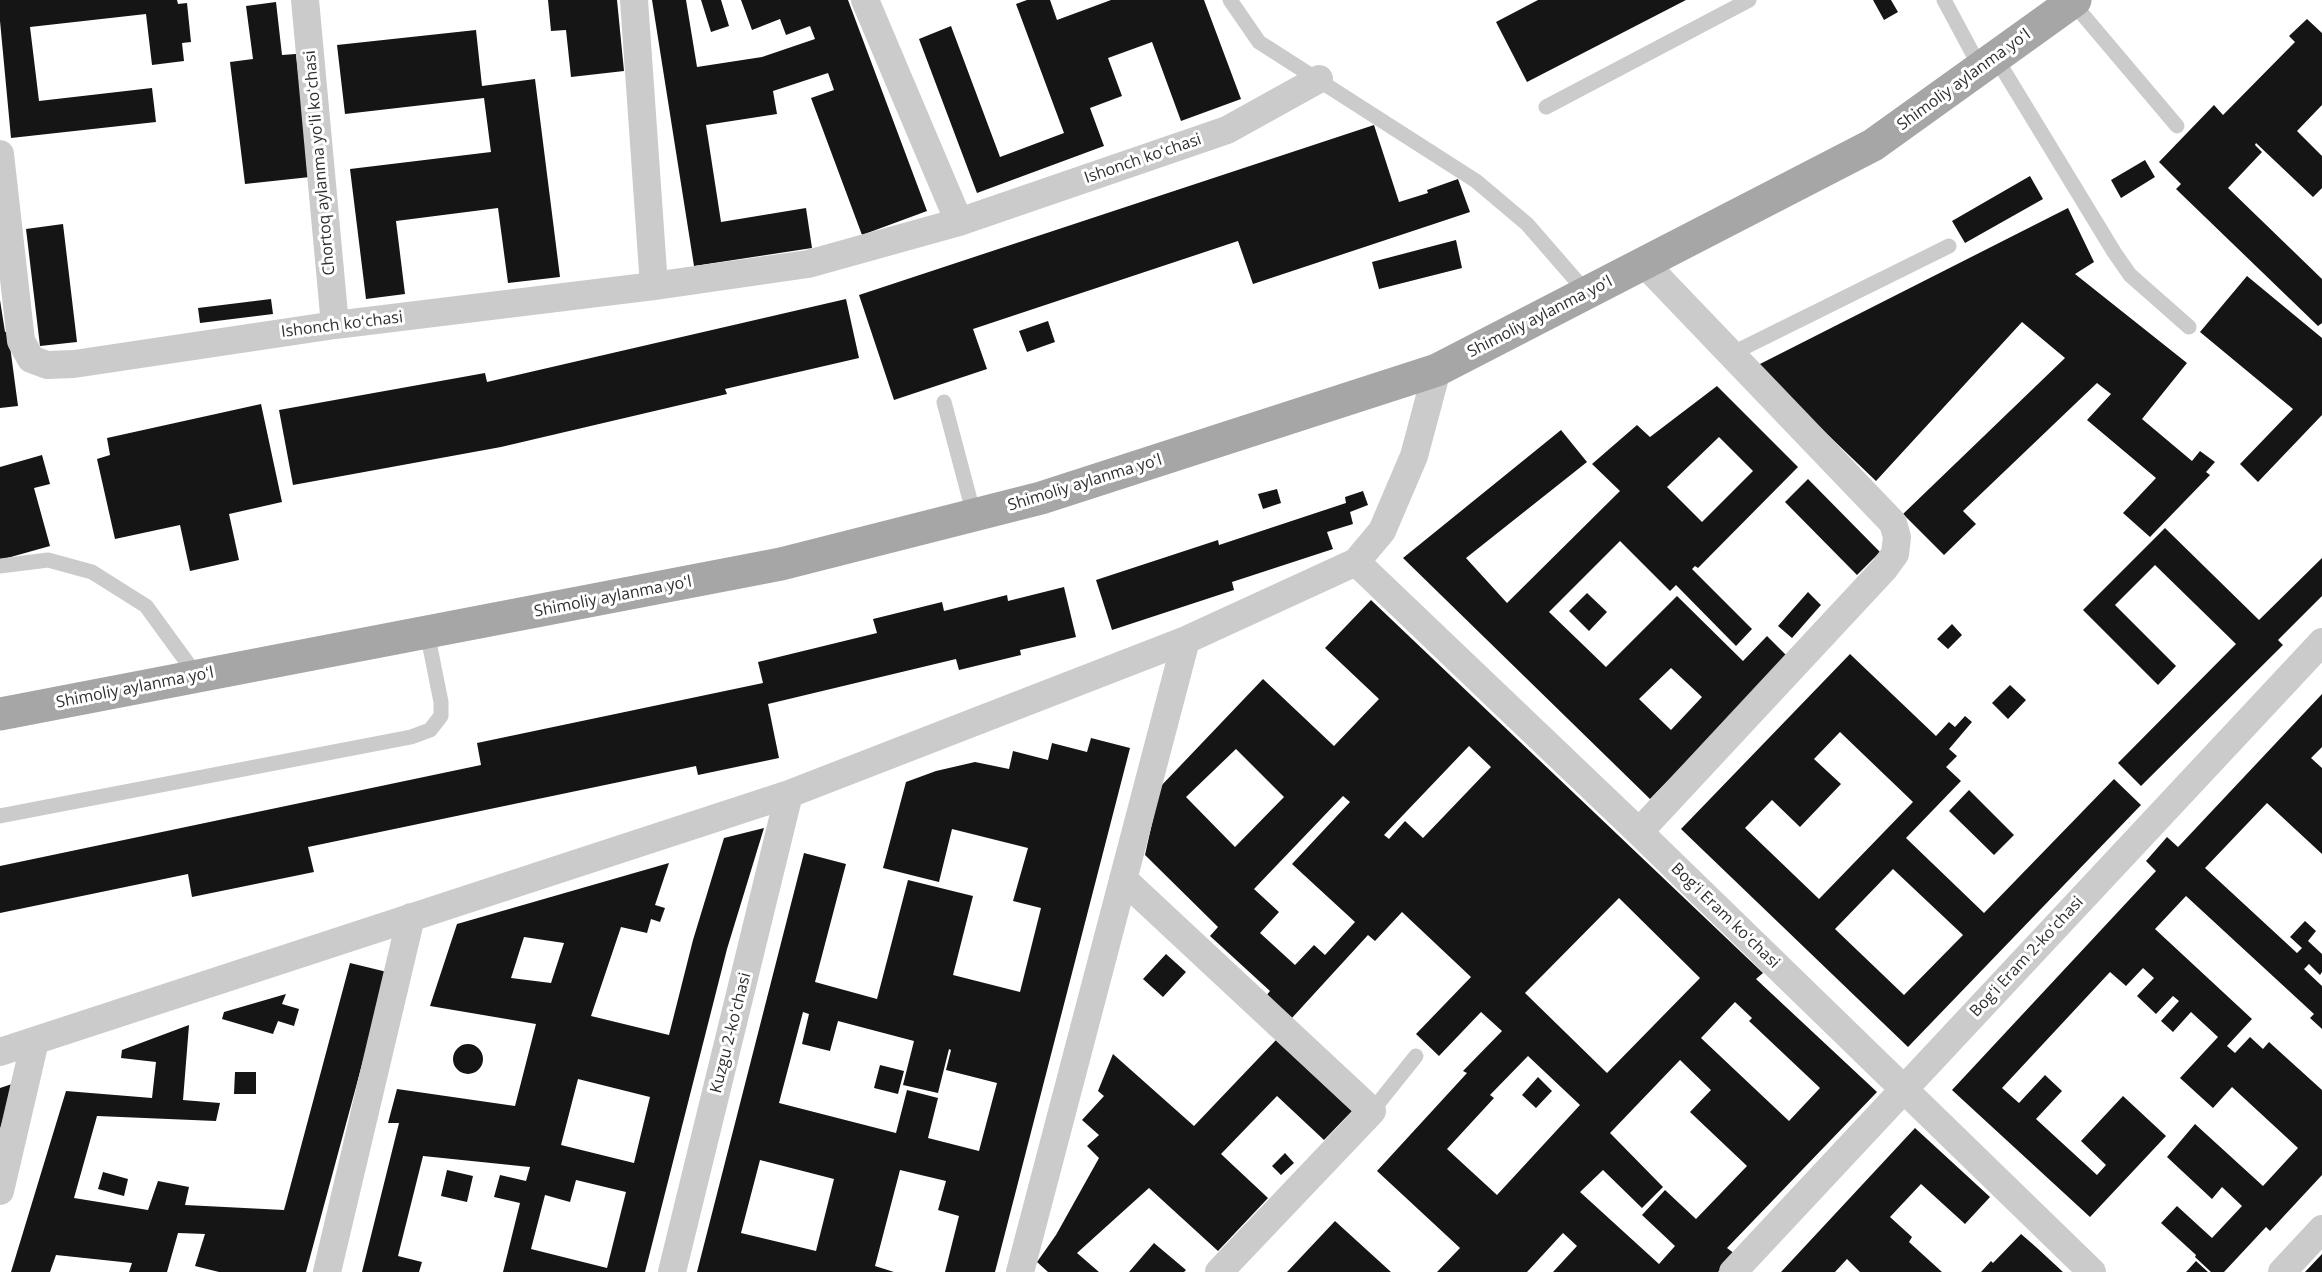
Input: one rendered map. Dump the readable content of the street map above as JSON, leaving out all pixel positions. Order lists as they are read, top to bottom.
{
  "streets": {
    "main road": ["Shimoliy aylanma yoʻl"],
    "street": [
      "Ishonch koʻchasi",
      "Chortoq aylanma yoʻli koʻchasi",
      "Bogʻi Eram koʻchasi",
      "Bogʻi Eram 2-koʻchasi",
      "Kuzgu 2-koʻchasi"
    ]
  },
  "crossings": [
    ["Ishonch koʻchasi", "Chortoq aylanma yoʻli koʻchasi"],
    ["Bogʻi Eram koʻchasi", "Bogʻi Eram 2-koʻchasi"]
  ]
}
